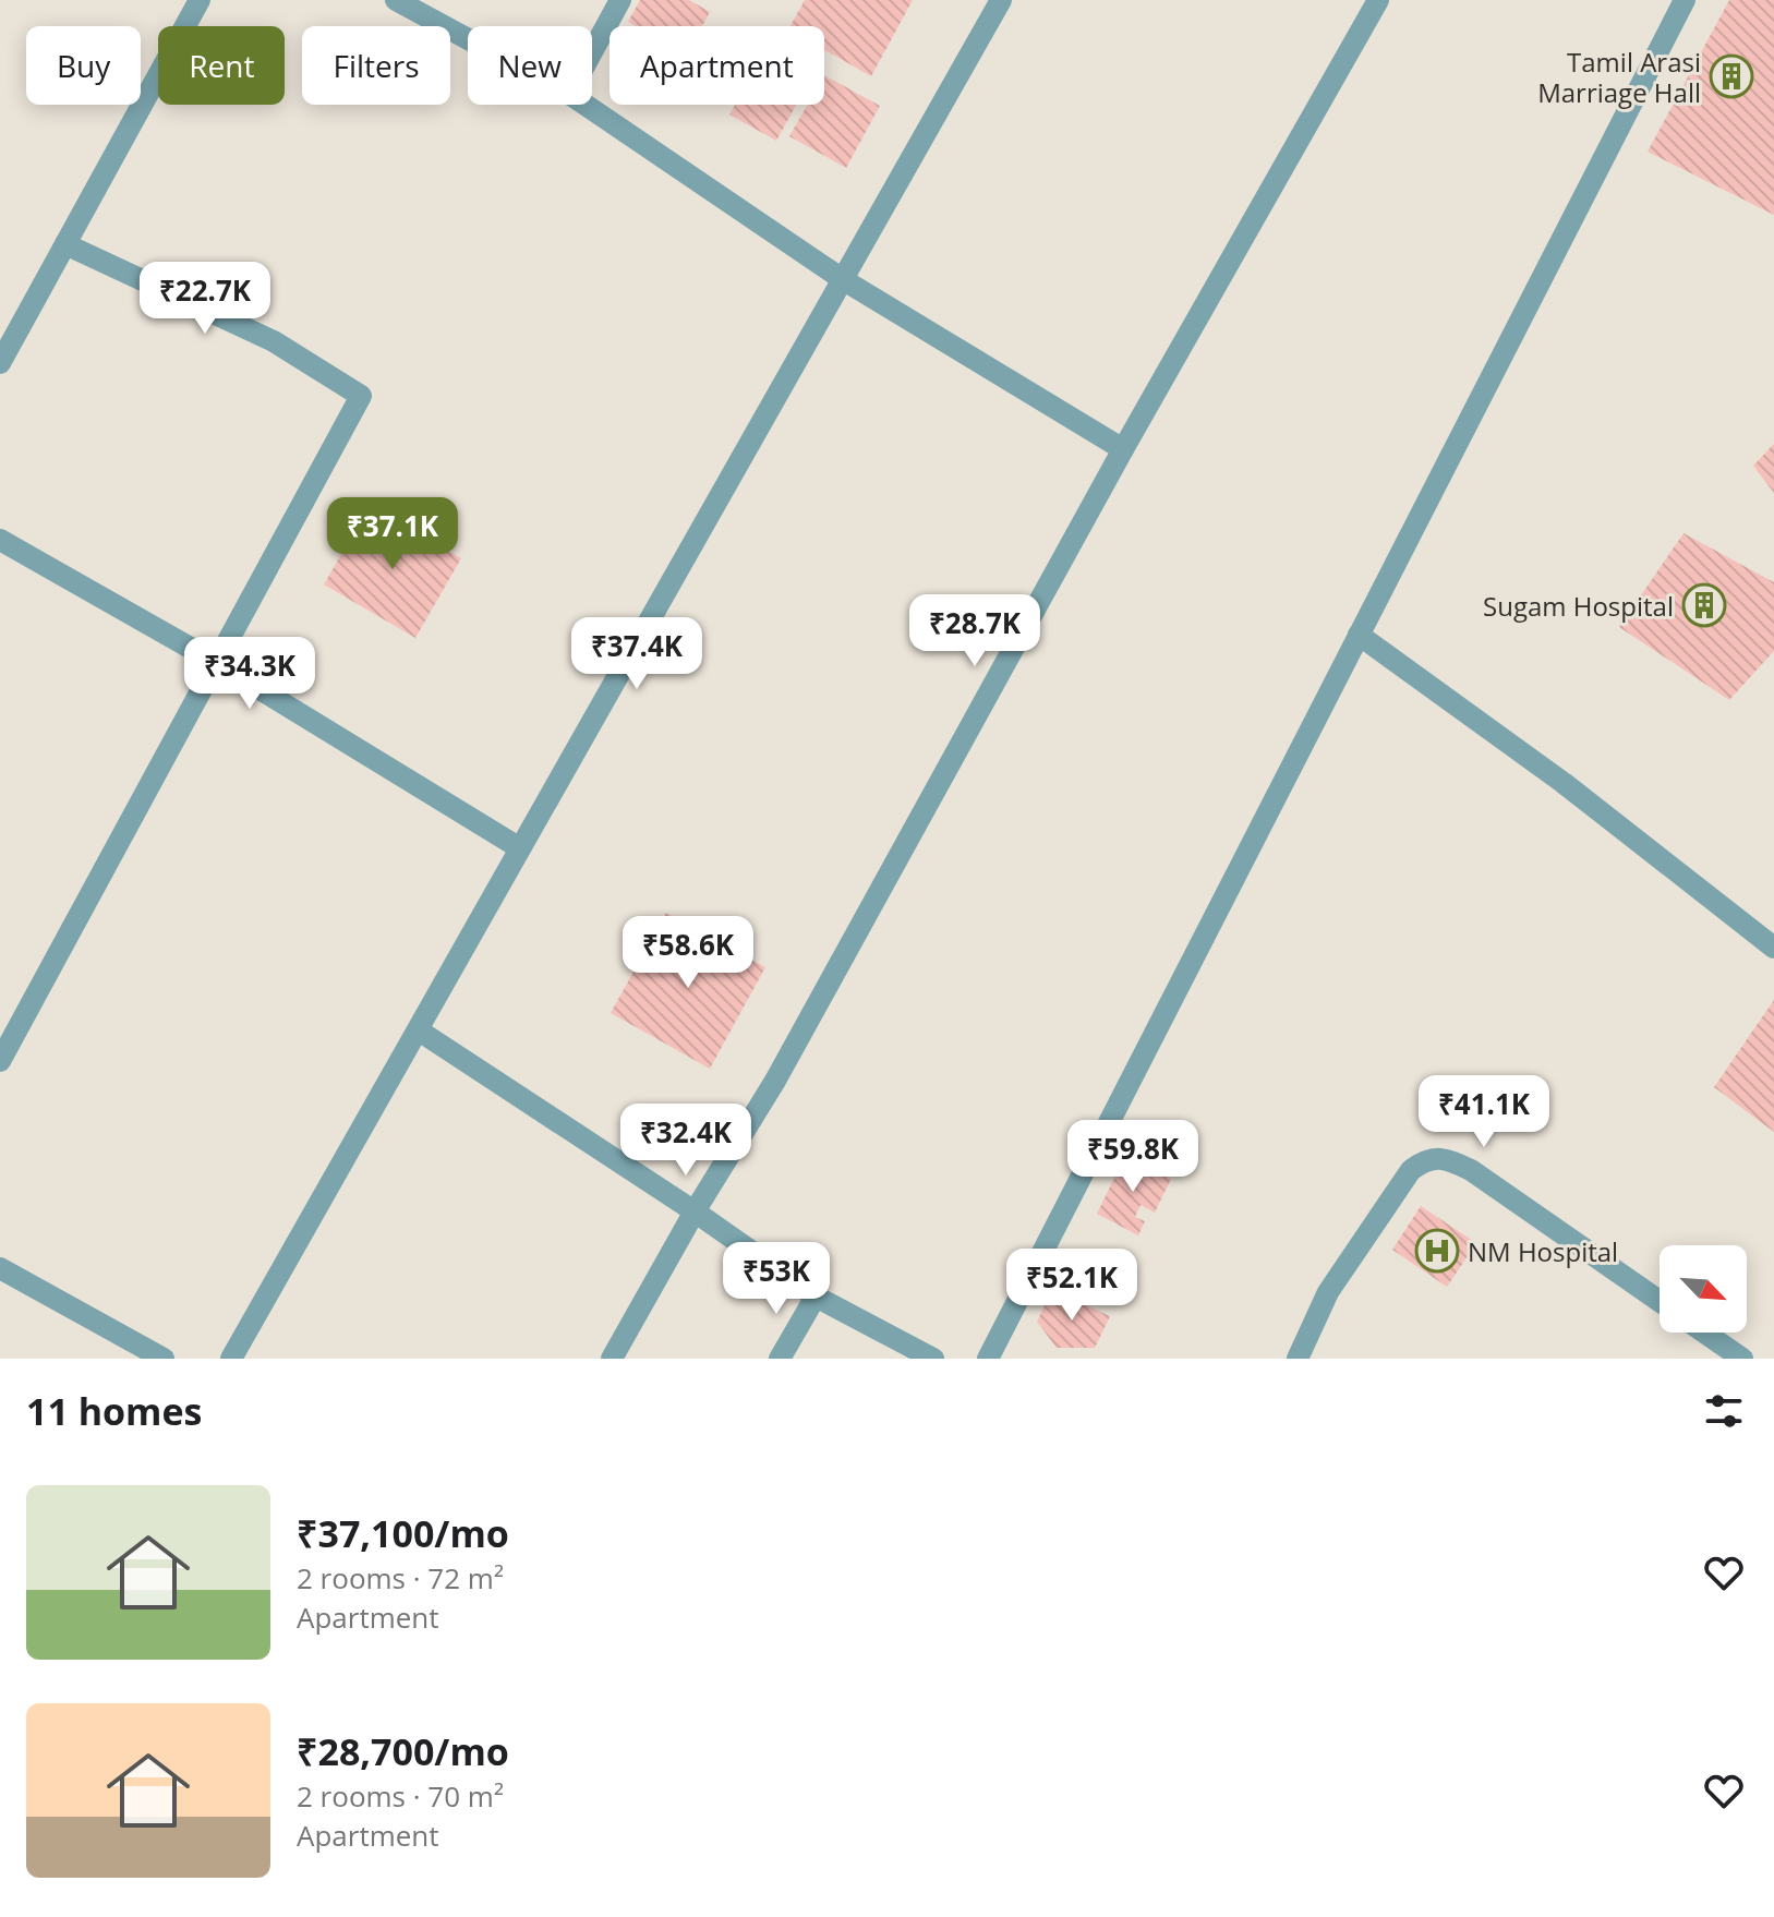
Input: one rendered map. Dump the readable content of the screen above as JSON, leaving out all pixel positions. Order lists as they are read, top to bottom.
{
  "places": {
    "building": ["Tamil Arasi Marriage Hall", "Sugam Hospital"],
    "hospital": ["NM Hospital"]
  },
  "north": "bottom right",
  "page": {
    "chip": [
      "Buy",
      "Rent",
      "Filters",
      "New",
      "Apartment"
    ],
    "price": [
      "₹22.7K",
      "₹37.1K",
      "₹28.7K",
      "₹37.4K",
      "₹34.3K",
      "₹58.6K",
      "₹41.1K",
      "₹32.4K",
      "₹59.8K",
      "₹53K",
      "₹52.1K"
    ],
    "heading": "11 homes",
    "list": [
      {
        "name": "₹37,100/mo",
        "note": "2 rooms · 72 m² · Apartment"
      },
      {
        "name": "₹28,700/mo",
        "note": "2 rooms · 70 m² · Apartment"
      }
    ]
  }
}
